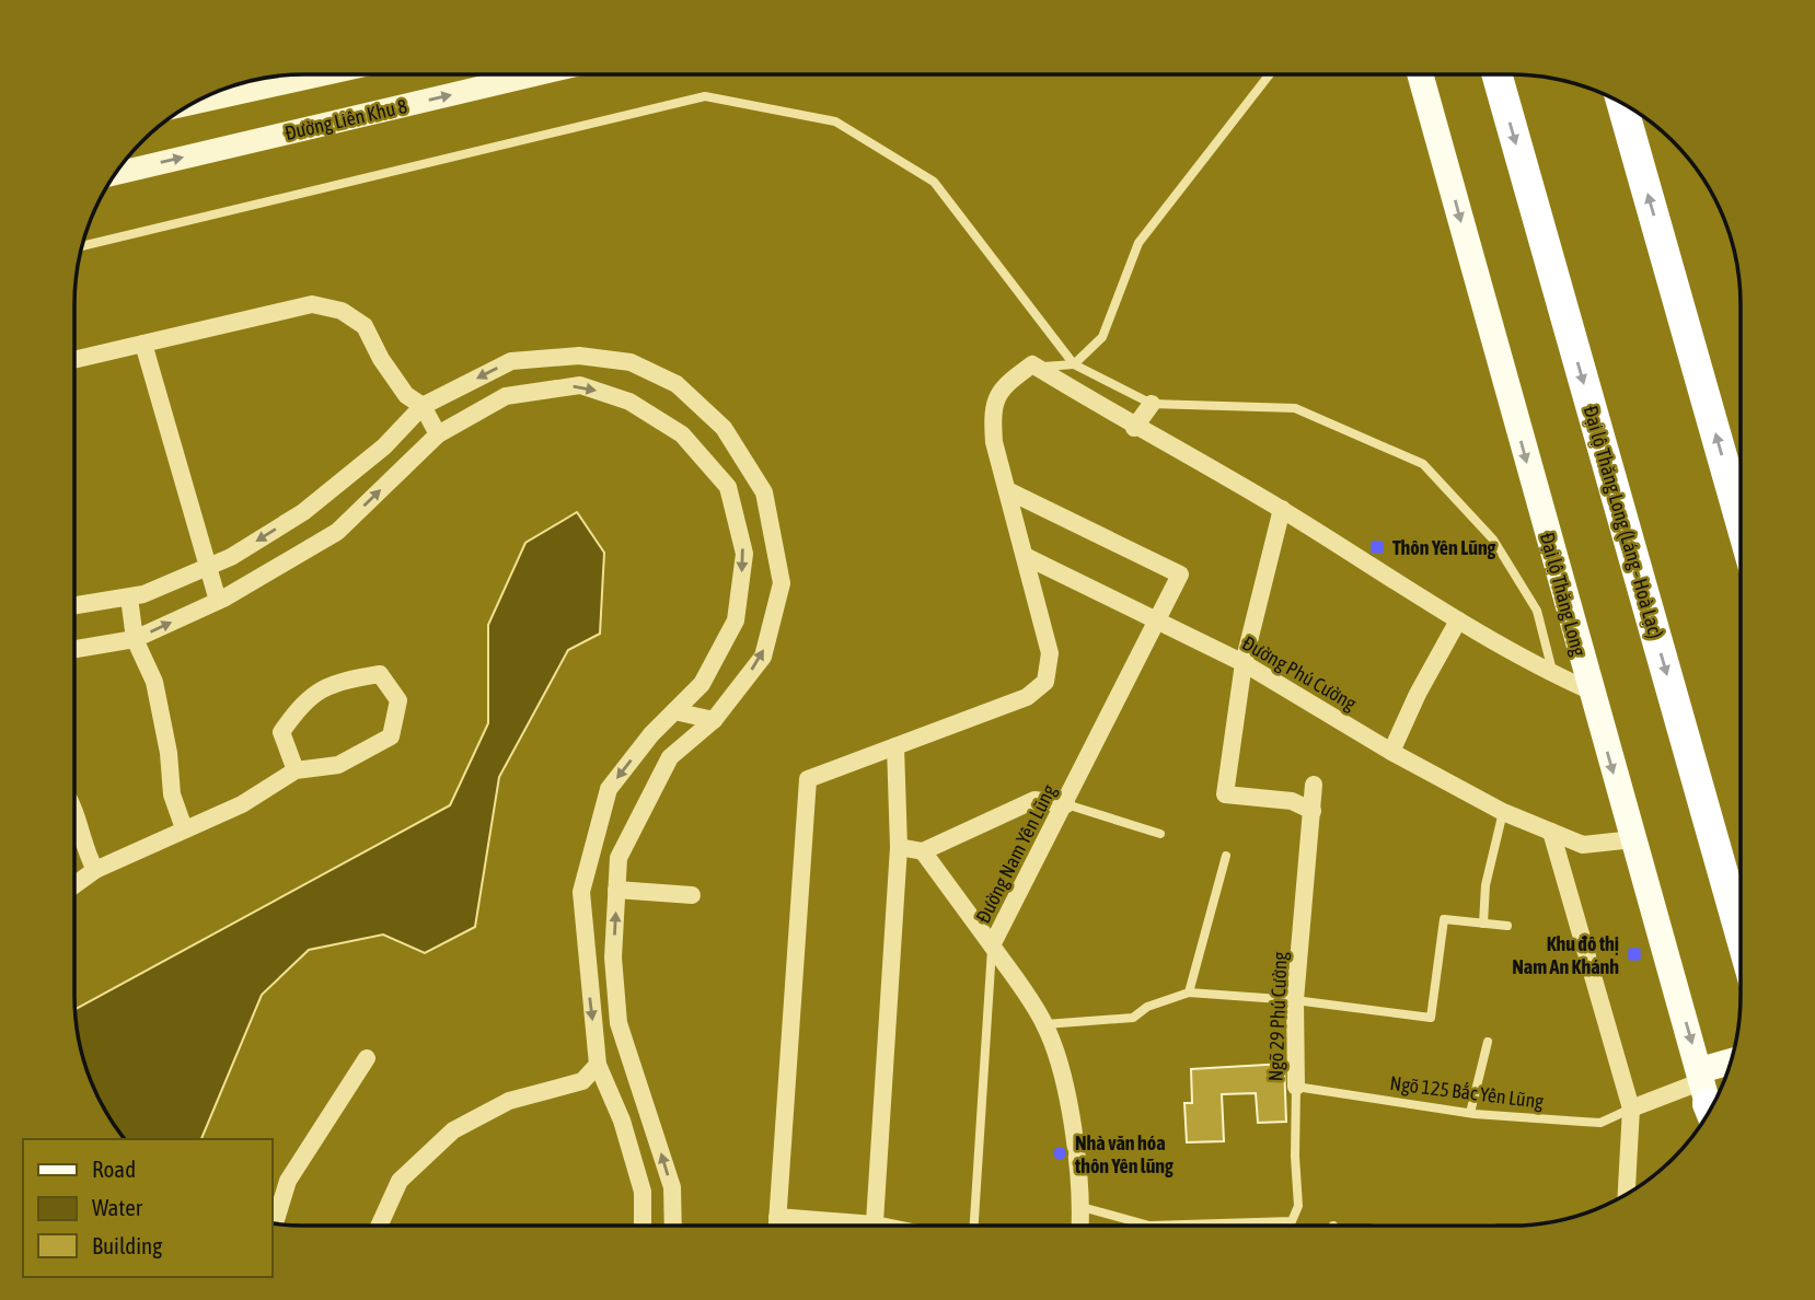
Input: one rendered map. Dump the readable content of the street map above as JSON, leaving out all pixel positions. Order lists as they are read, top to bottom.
{
  "streets": {
    "highway": ["Đại lộ Thăng Long (Láng - Hoà Lạc)"],
    "main road": ["Đại lộ Thăng Long"],
    "street": [
      "Đường Liên Khu 8",
      "Đường Phú Cường",
      "Đường Nam Yên Lũng",
      "Ngõ 29 Phú Cường"
    ],
    "lane": ["Ngõ 125 Bắc Yên Lũng"]
  },
  "crossings": [
    ["Đại lộ Thăng Long", "Đường Phú Cường"],
    ["Đường Phú Cường", "Đường Nam Yên Lũng"],
    ["Đường Nam Yên Lũng", "Ngõ 29 Phú Cường"],
    ["Ngõ 29 Phú Cường", "Ngõ 125 Bắc Yên Lũng"]
  ],
  "one_way": ["Đại lộ Thăng Long"],
  "places": {
    "transit": ["Thôn Yên Lũng", "Khu đô thị Nam An Khánh"],
    "other": ["Nhà văn hóa thôn Yên lũng"]
  },
  "legend": ["Road", "Water", "Building"]
}
